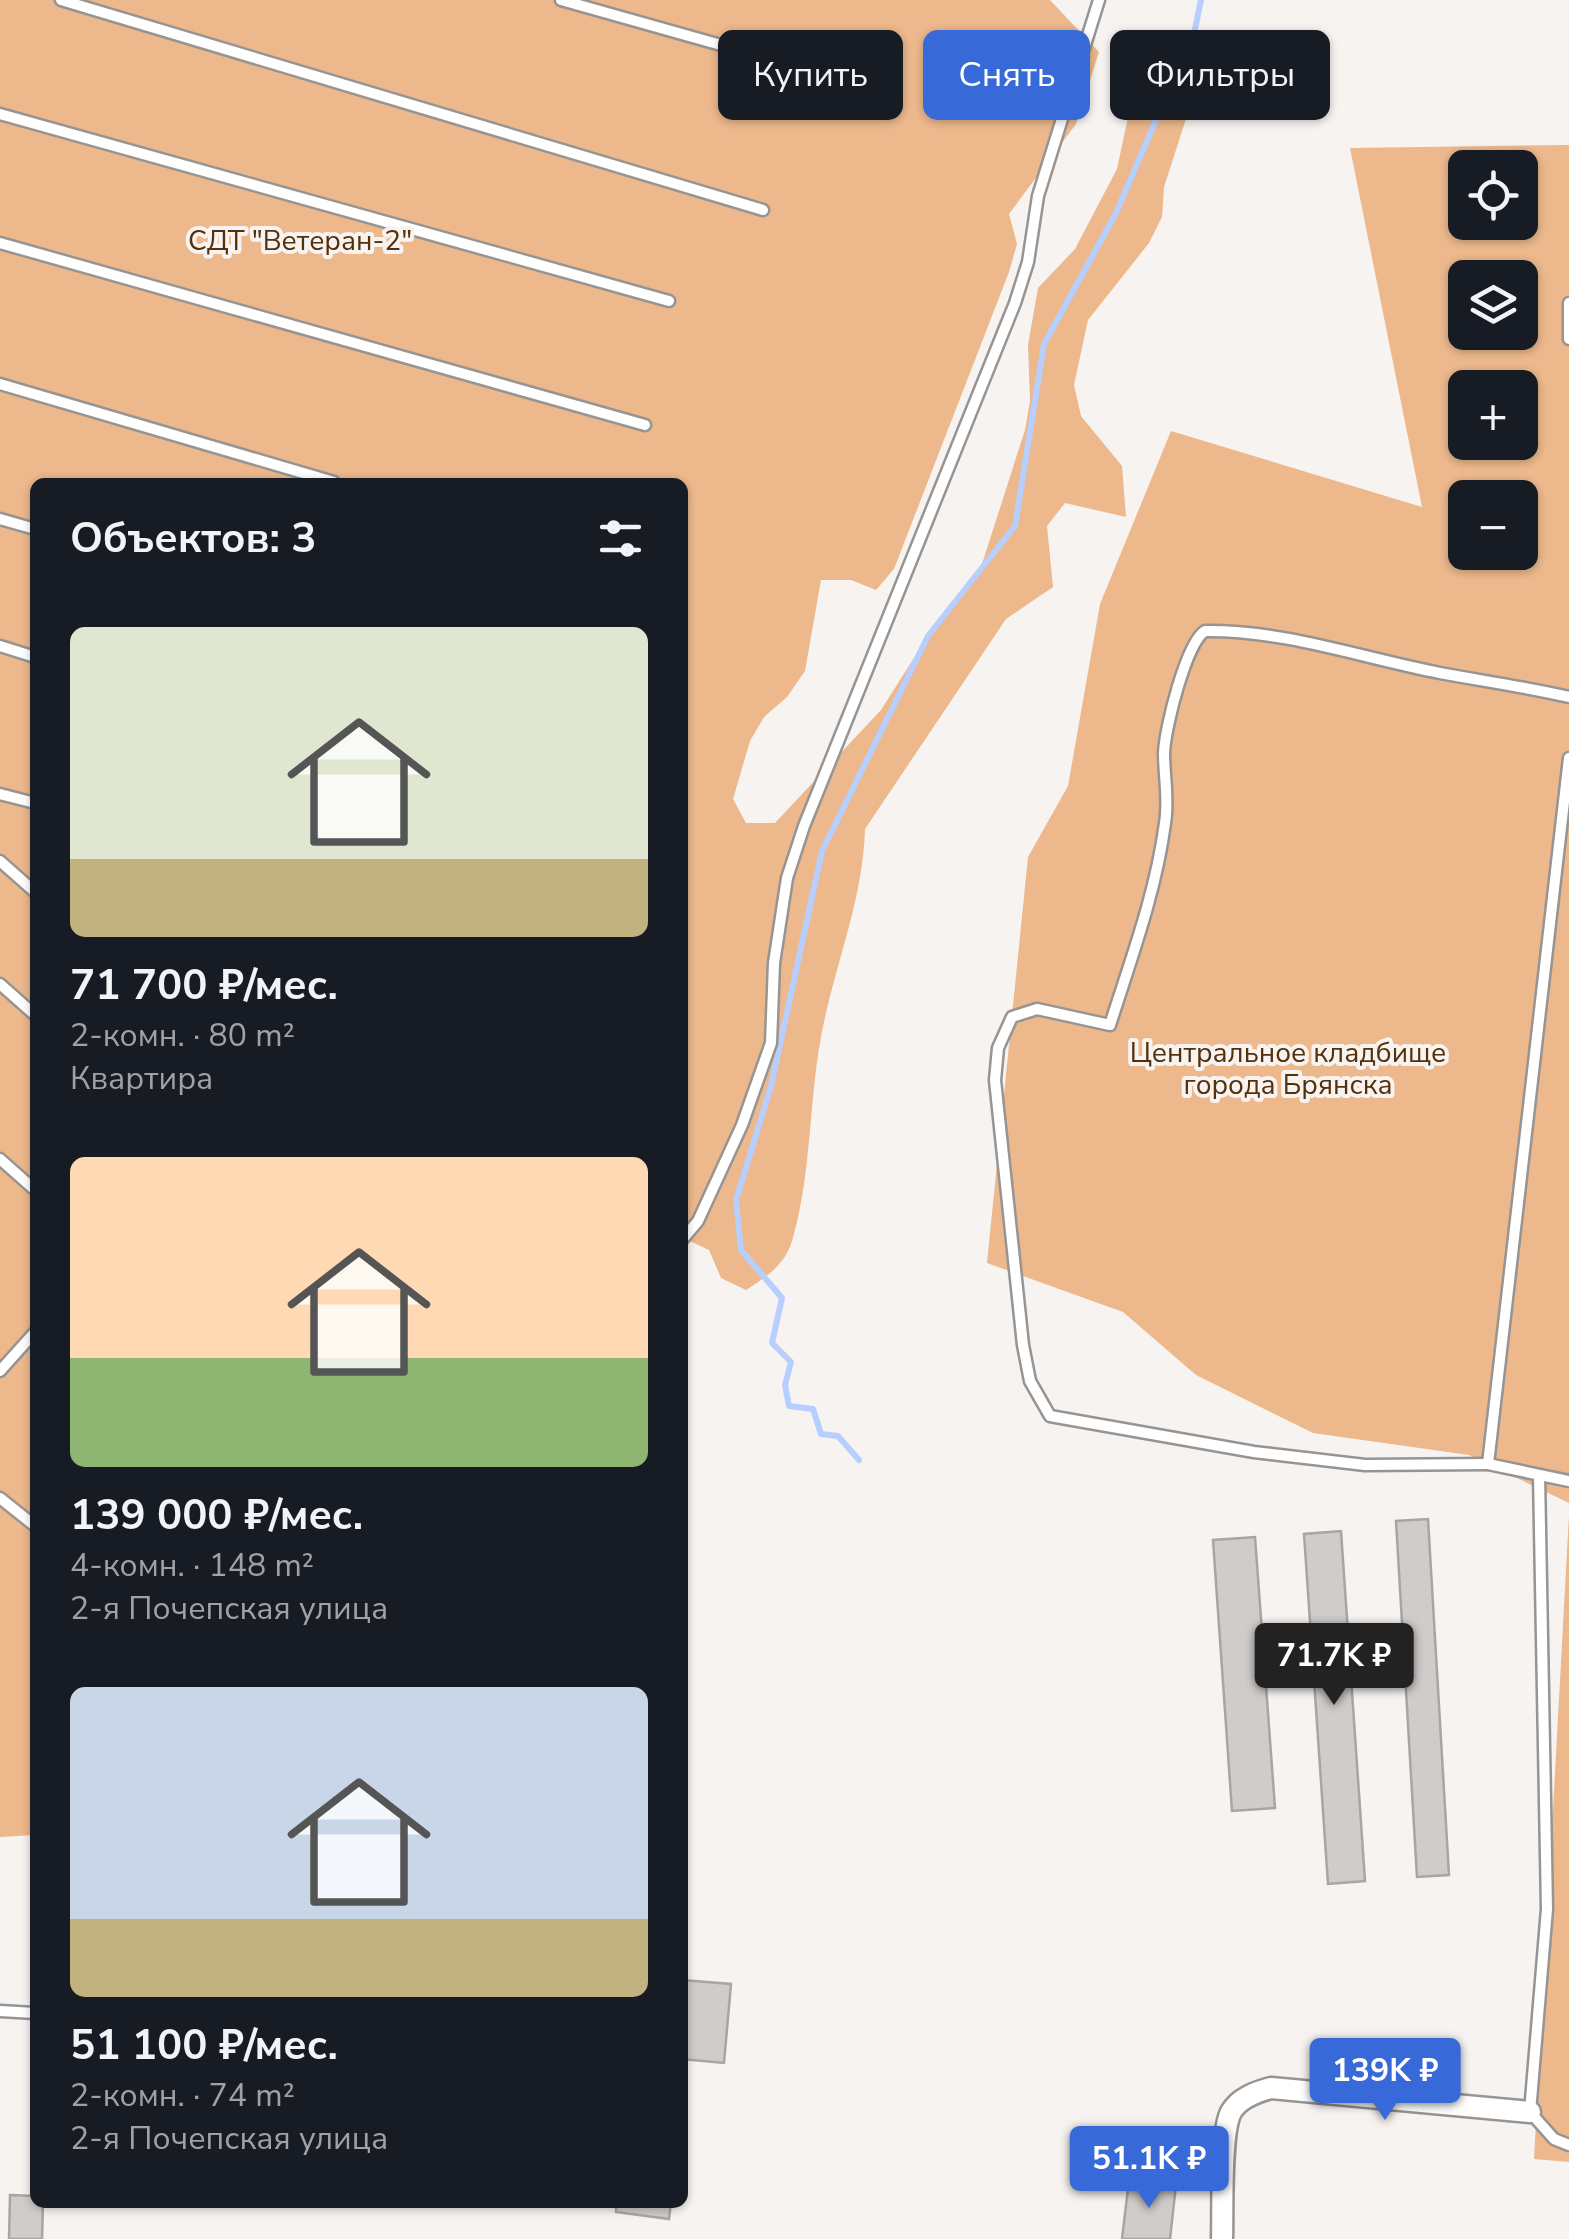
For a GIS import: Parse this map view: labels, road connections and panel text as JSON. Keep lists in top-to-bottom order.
{
  "parks": ["СДТ \"Ветеран-2\"", "Центральное кладбище города Брянска"],
  "page": {
    "chip": ["Купить", "Снять", "Фильтры"],
    "map_buttons": ["+", "−"],
    "heading": "Объектов: 3",
    "list": [
      {
        "name": "71 700 ₽/мес.",
        "note": "2-комн. · 80 m² · Квартира"
      },
      {
        "name": "139 000 ₽/мес.",
        "note": "4-комн. · 148 m² · 2-я Почепская улица"
      },
      {
        "name": "51 100 ₽/мес.",
        "note": "2-комн. · 74 m² · 2-я Почепская улица"
      }
    ],
    "price": ["71.7K ₽", "139K ₽", "51.1K ₽"]
  }
}
